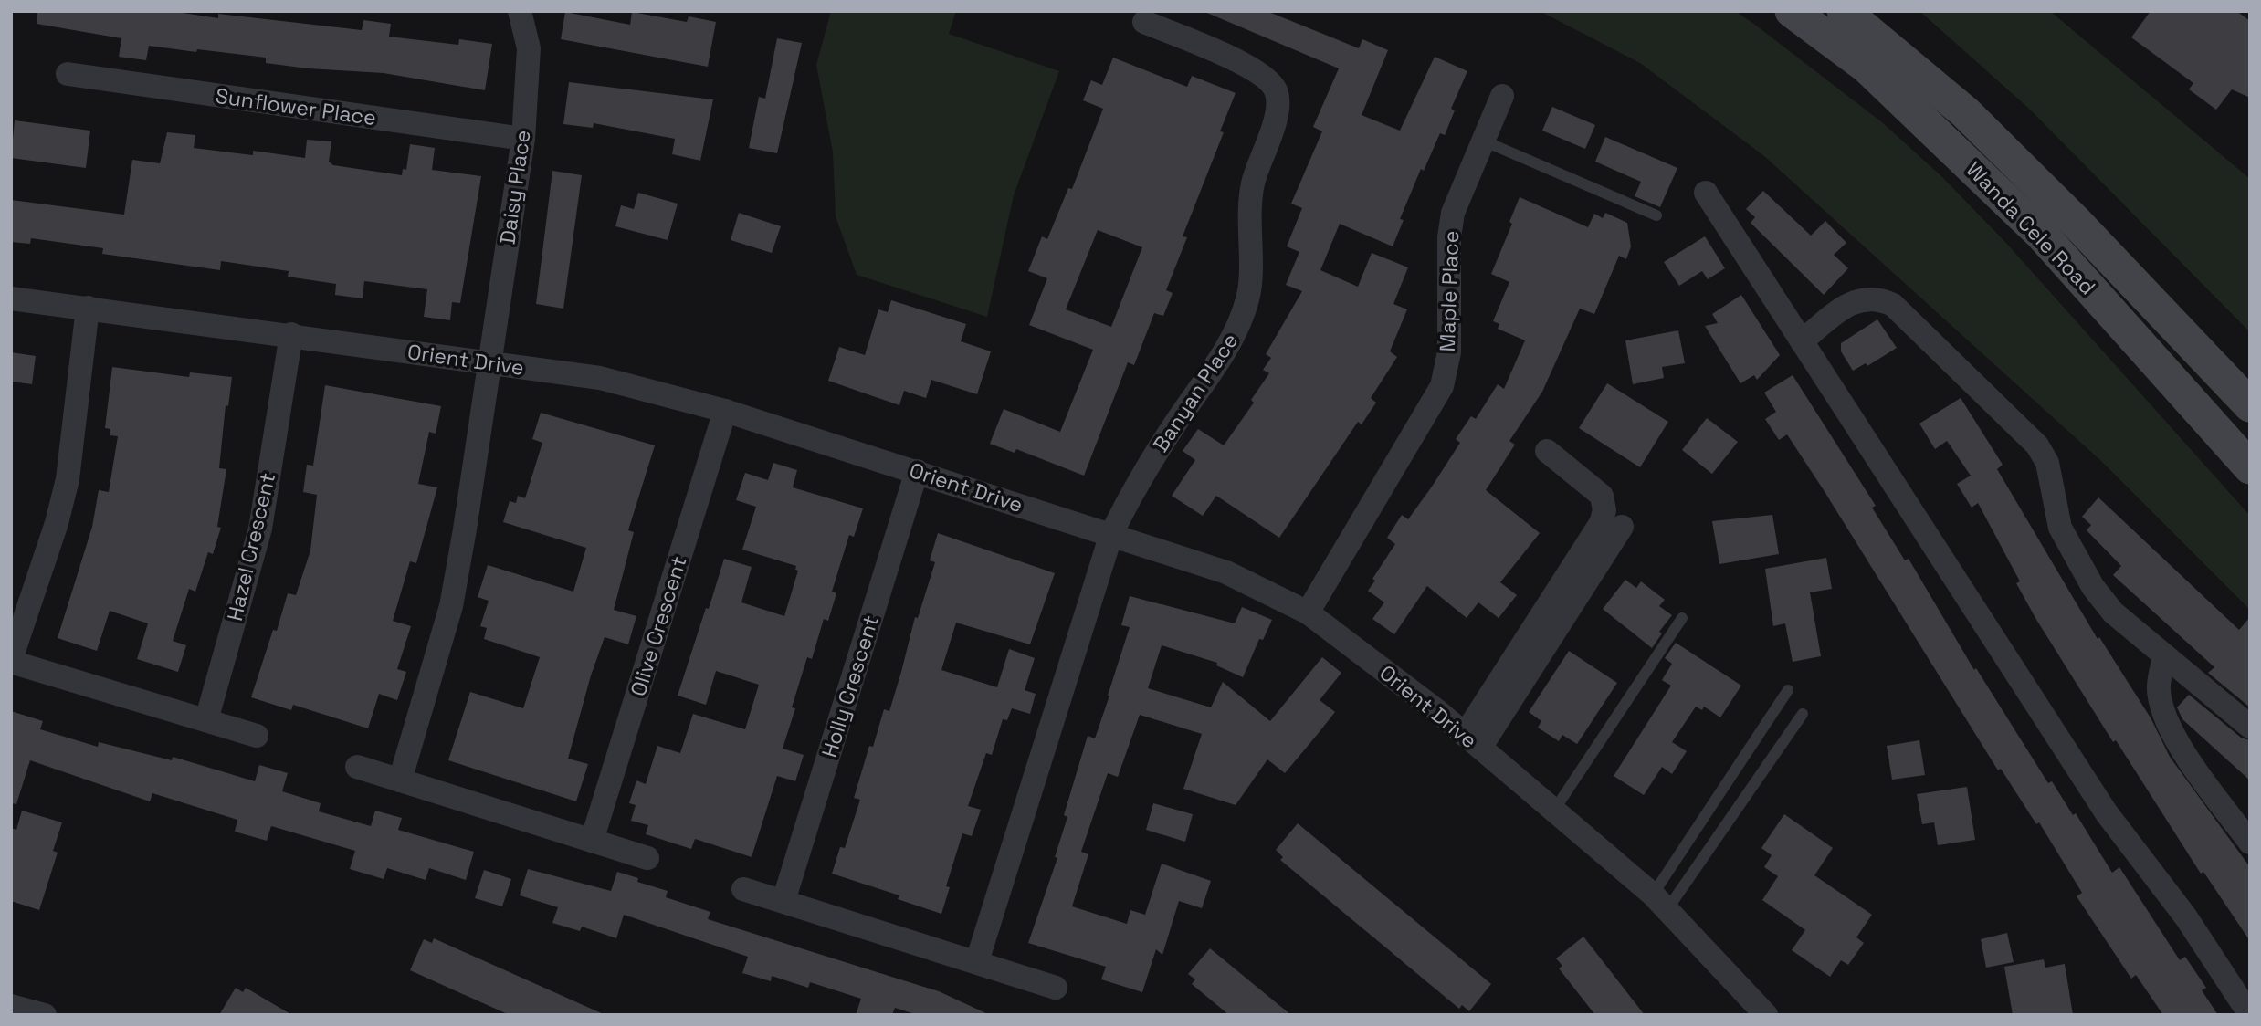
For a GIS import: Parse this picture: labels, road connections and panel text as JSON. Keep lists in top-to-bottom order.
{
  "streets": {
    "street": [
      "Sunflower Place",
      "Daisy Place",
      "Wanda Cele Road",
      "Maple Place",
      "Orient Drive",
      "Banyan Place",
      "Hazel Crescent",
      "Olive Crescent",
      "Holly Crescent"
    ]
  },
  "crossings": [
    ["Sunflower Place", "Daisy Place"],
    ["Daisy Place", "Orient Drive"],
    ["Maple Place", "Orient Drive"],
    ["Orient Drive", "Banyan Place"],
    ["Orient Drive", "Hazel Crescent"],
    ["Orient Drive", "Olive Crescent"],
    ["Orient Drive", "Holly Crescent"]
  ]
}
